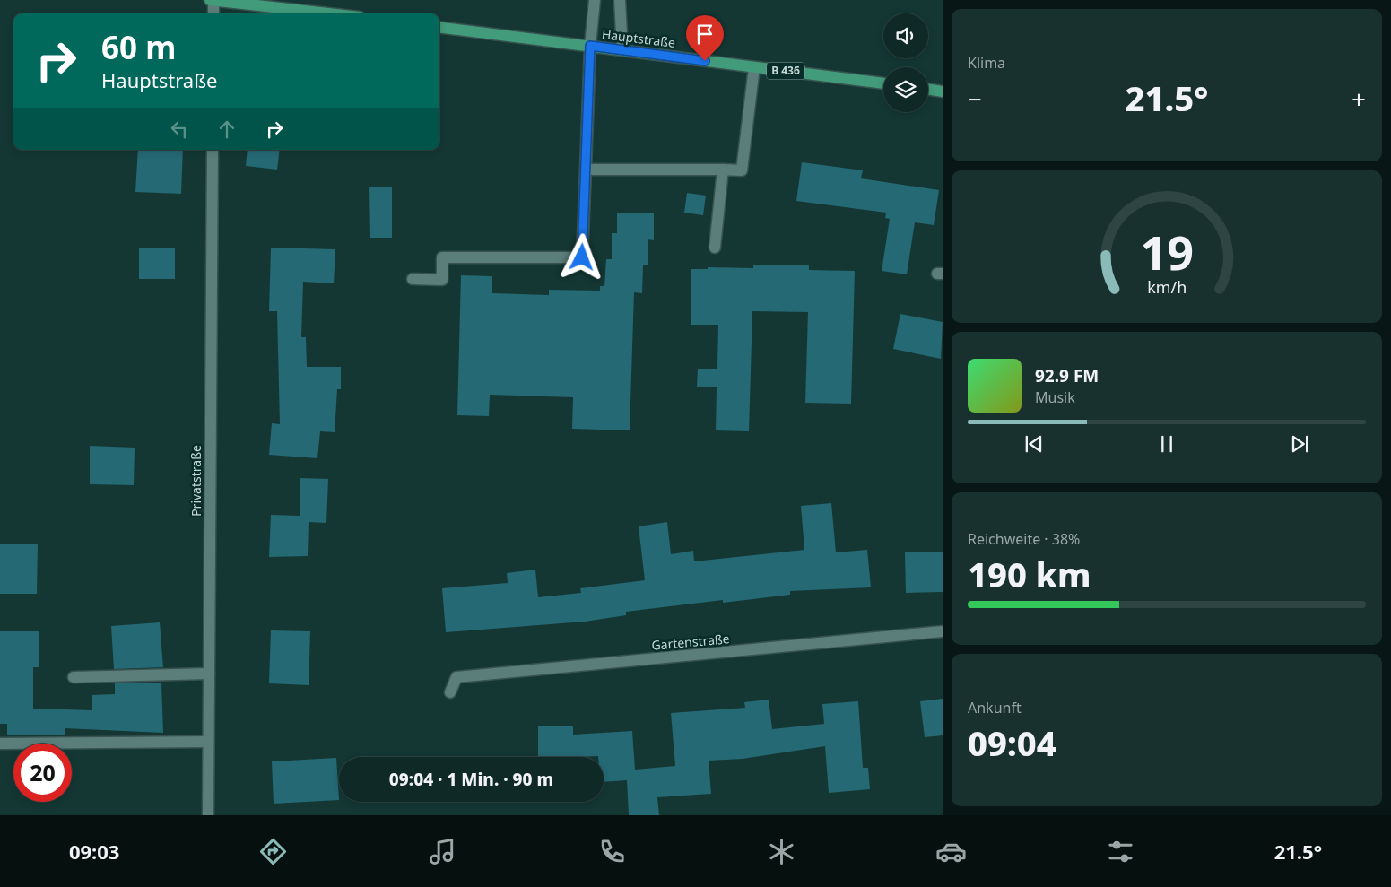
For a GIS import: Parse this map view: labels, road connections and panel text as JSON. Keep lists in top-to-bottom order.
{
  "streets": {
    "main road": ["Hauptstraße", "B 436"],
    "street": ["Privatstraße", "Gartenstraße"]
  },
  "page": {
    "tile": [
      "Klima",
      ["Reichweite · 38%", "190 km"],
      ["Ankunft", "09:04"]
    ],
    "turn": ["60 m", "Hauptstraße"],
    "heat": ["−", "21.5°", "+"],
    "song": ["92.9 FM", "Musik"],
    "limit": "20",
    "trip": "09:04 · 1 Min. · 90 m",
    "tabs": ["09:03", "21.5°"],
    "gauge": ["19", "km/h"]
  }
}
